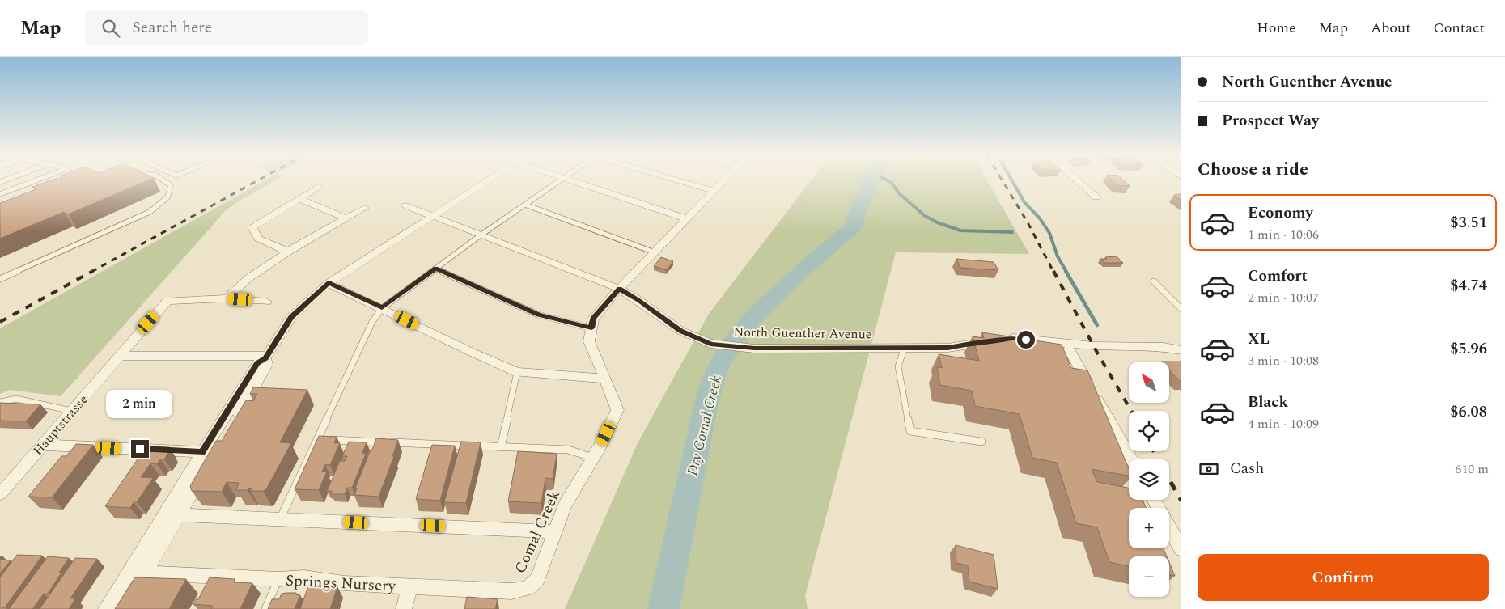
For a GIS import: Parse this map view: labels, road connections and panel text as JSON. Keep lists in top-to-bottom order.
{
  "streets": {
    "street": [
      "North Guenther Avenue",
      "Hauptstrasse",
      "Comal Creek",
      "Springs Nursery"
    ]
  },
  "crossings": [
    ["Comal Creek", "Springs Nursery"]
  ],
  "water": ["Dry Comal Creek"],
  "north": "top left",
  "page": {
    "header": "Map",
    "search": "Search here",
    "nav": [
      "Home",
      "Map",
      "About",
      "Contact"
    ],
    "banner": ["North Guenther Avenue", "Prospect Way"],
    "heading": "Choose a ride",
    "list": [
      {
        "name": "Economy",
        "note": "1 min · 10:06",
        "value": "$3.51"
      },
      {
        "name": "Comfort",
        "note": "2 min · 10:07",
        "value": "$4.74"
      },
      {
        "name": "XL",
        "note": "3 min · 10:08",
        "value": "$5.96"
      },
      {
        "name": "Black",
        "note": "4 min · 10:09",
        "value": "$6.08"
      }
    ],
    "map_buttons": ["+", "−"],
    "bubble": "2 min",
    "pay": ["Cash", "610 m"],
    "buttons": "Confirm"
  }
}
